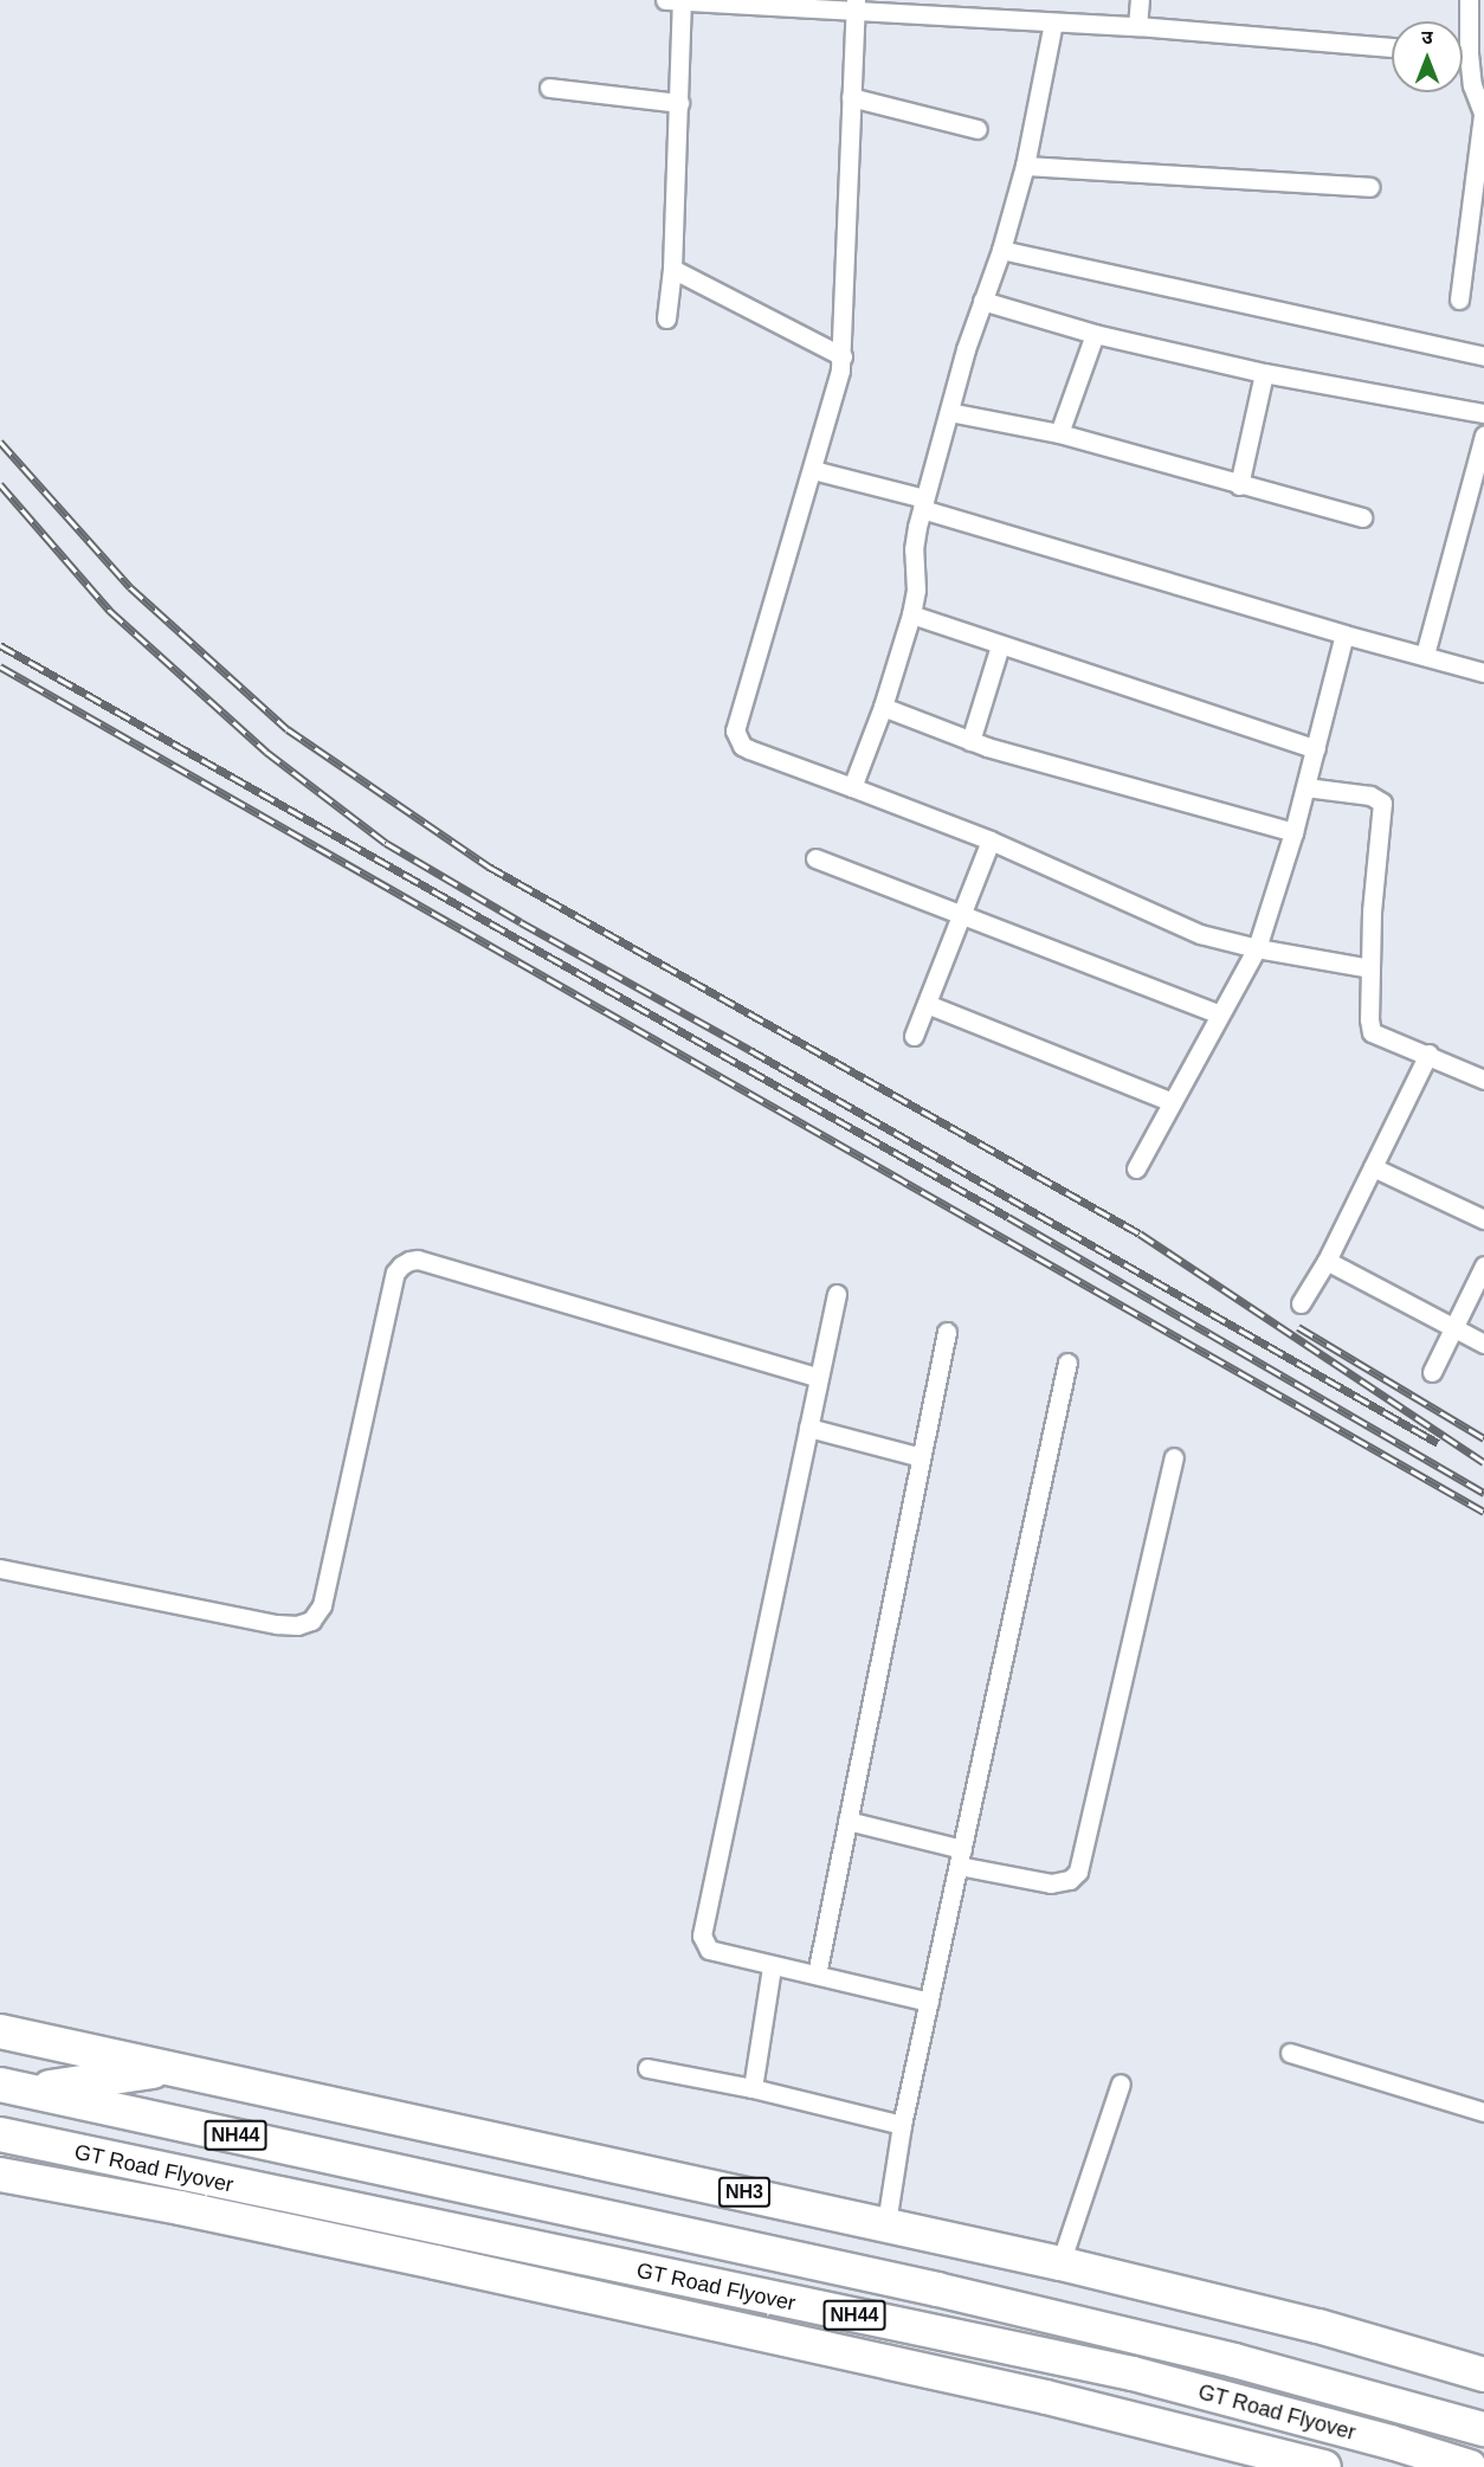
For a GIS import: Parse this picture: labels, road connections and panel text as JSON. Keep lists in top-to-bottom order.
{
  "streets": {
    "highway": ["NH44", "GT Road Flyover", "NH3"]
  },
  "north": "top"
}
